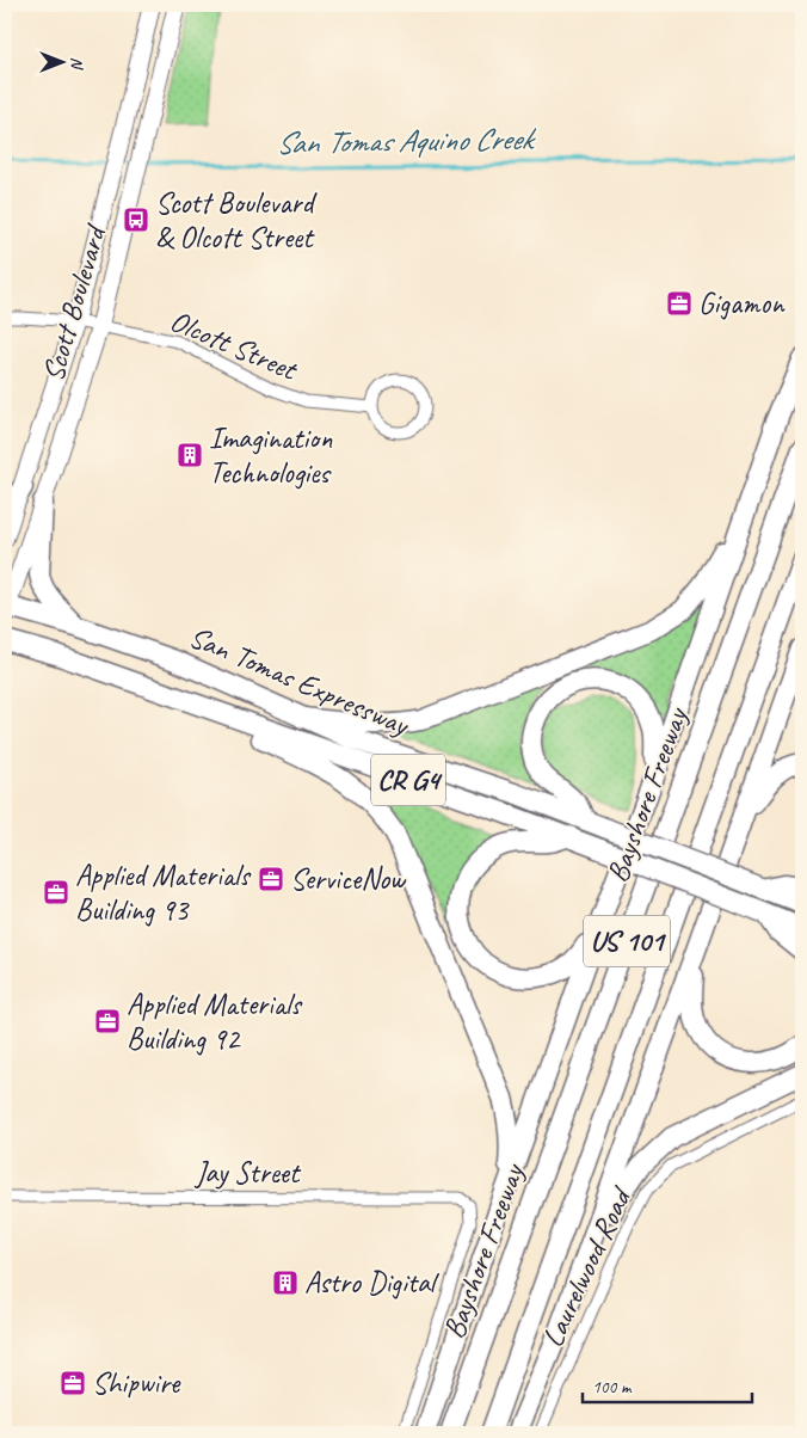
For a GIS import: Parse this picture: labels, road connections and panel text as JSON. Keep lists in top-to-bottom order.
{
  "streets": {
    "highway": [
      "San Tomas Expressway",
      "CR G4",
      "Bayshore Freeway",
      "US 101"
    ],
    "main road": ["Scott Boulevard"],
    "street": ["Olcott Street", "Jay Street", "Laurelwood Road"]
  },
  "crossings": [
    ["Scott Boulevard", "Olcott Street"],
    ["Scott Boulevard", "San Tomas Expressway"],
    ["San Tomas Expressway", "CR G4"]
  ],
  "water": ["San Tomas Aquino Creek"],
  "places": {
    "bus stop": ["Scott Boulevard & Olcott Street"],
    "office": [
      "Gigamon",
      "ServiceNow",
      "Applied Materials Building 93",
      "Applied Materials Building 92",
      "Shipwire"
    ],
    "building": ["Imagination Technologies", "Astro Digital"]
  },
  "scale_bar": "100 m",
  "north": "right"
}
